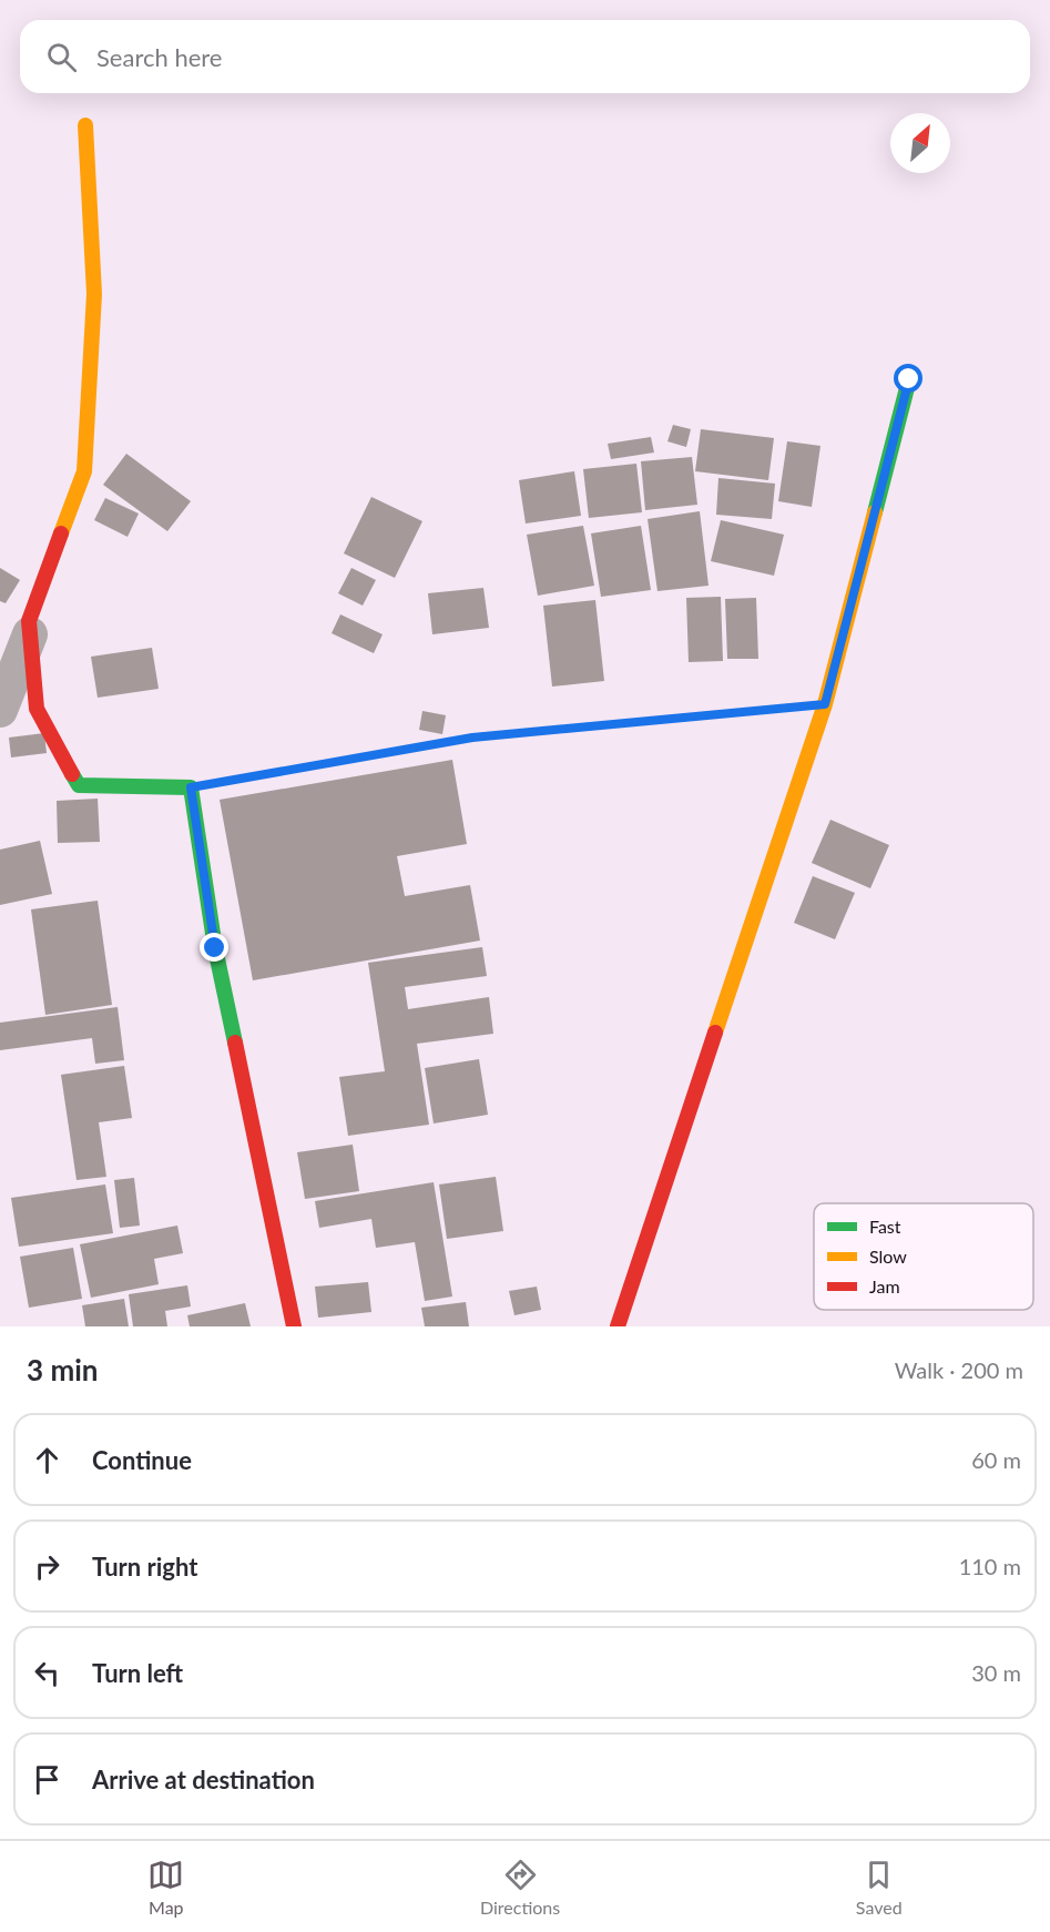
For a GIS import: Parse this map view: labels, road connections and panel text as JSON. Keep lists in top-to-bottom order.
{
  "legend": ["Fast", "Slow", "Jam"],
  "north": "top right",
  "page": {
    "search": "Search here",
    "heading": ["3 min", "Walk · 200 m"],
    "list": [
      ["Continue", "60 m"],
      ["Turn right", "110 m"],
      ["Turn left", "30 m"],
      "Arrive at destination"
    ],
    "nav": ["Map", "Directions", "Saved"]
  }
}
